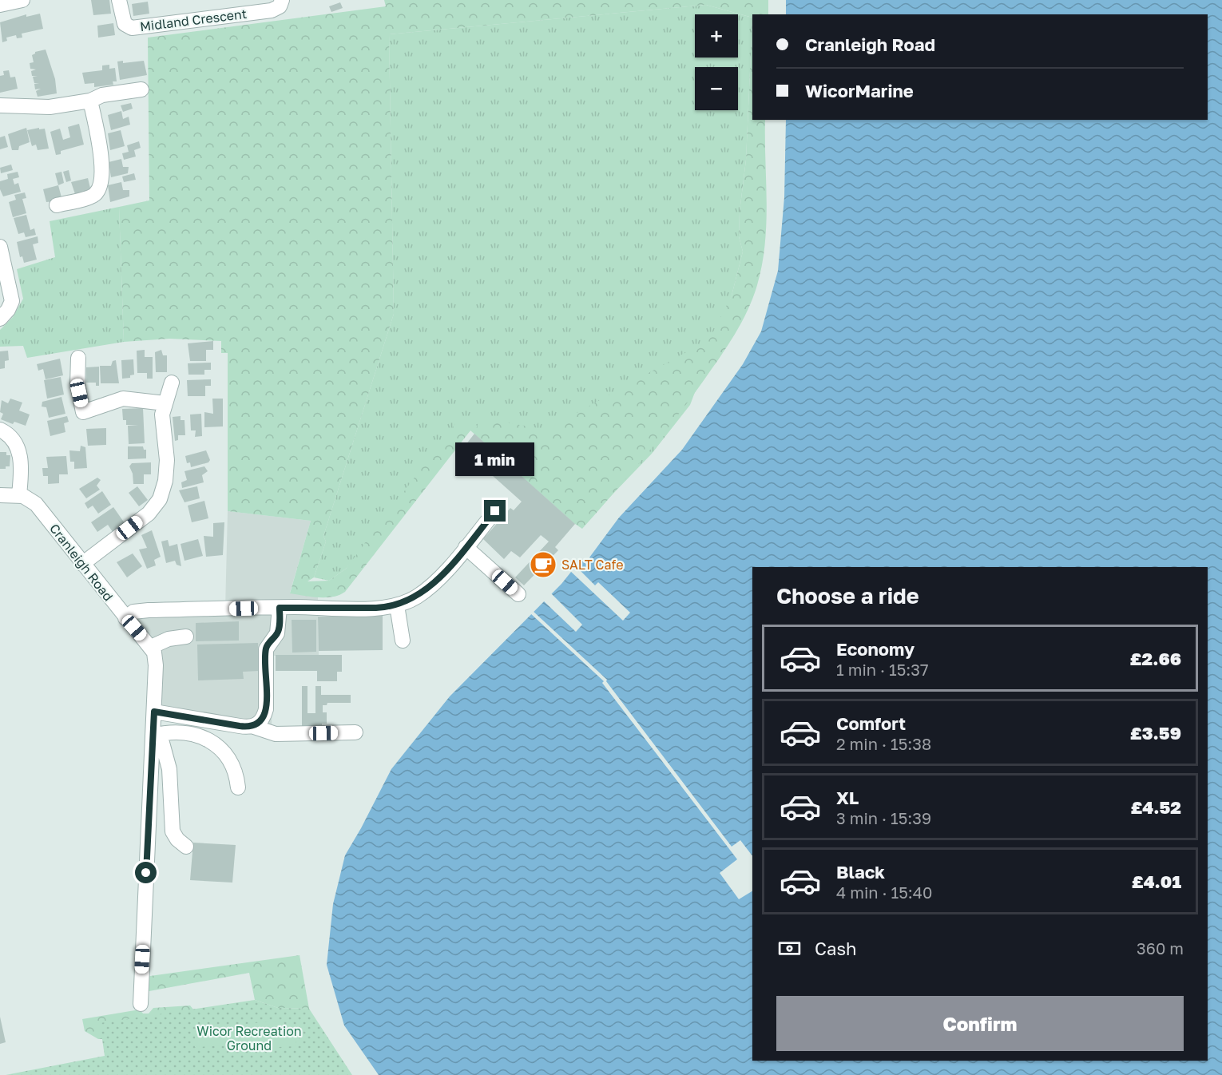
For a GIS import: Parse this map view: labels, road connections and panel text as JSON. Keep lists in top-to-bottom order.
{
  "streets": {
    "street": ["Midland Crescent", "Cranleigh Road"]
  },
  "parks": ["Wicor Recreation Ground"],
  "places": {
    "cafe": ["SALT Cafe"]
  },
  "page": {
    "map_buttons": ["+", "−"],
    "banner": ["Cranleigh Road", "WicorMarine"],
    "bubble": "1 min",
    "heading": "Choose a ride",
    "list": [
      {
        "name": "Economy",
        "note": "1 min · 15:37",
        "value": "£2.66"
      },
      {
        "name": "Comfort",
        "note": "2 min · 15:38",
        "value": "£3.59"
      },
      {
        "name": "XL",
        "note": "3 min · 15:39",
        "value": "£4.52"
      },
      {
        "name": "Black",
        "note": "4 min · 15:40",
        "value": "£4.01"
      }
    ],
    "pay": ["Cash", "360 m"],
    "buttons": "Confirm"
  }
}
